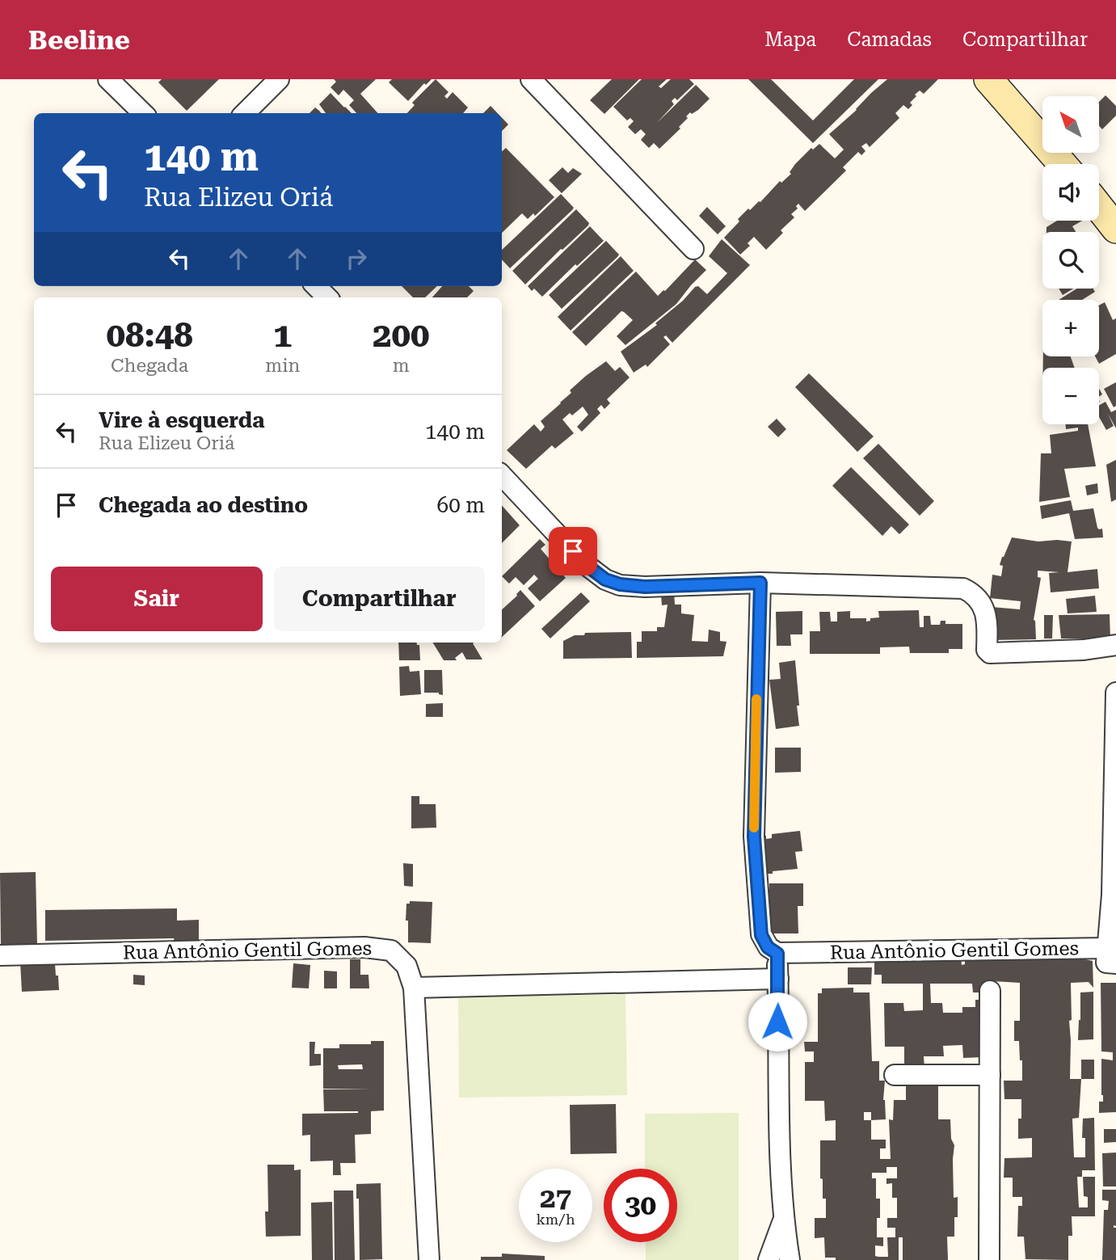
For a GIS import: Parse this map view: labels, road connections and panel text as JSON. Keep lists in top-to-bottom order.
{
  "streets": {
    "street": ["Rua Antônio Gentil Gomes"]
  },
  "north": "top left",
  "page": {
    "header": "Beeline",
    "nav": ["Mapa", "Camadas", "Compartilhar"],
    "map_buttons": ["+", "−"],
    "turn": ["140 m", "Rua Elizeu Oriá"],
    "eta": [
      "08:48",
      "Chegada",
      "1",
      "min",
      "200",
      "m"
    ],
    "list": [
      {
        "name": "Vire à esquerda",
        "note": "Rua Elizeu Oriá",
        "value": "140 m"
      },
      {
        "name": "Chegada ao destino",
        "value": "60 m"
      }
    ],
    "buttons": ["Sair", "Compartilhar"],
    "speed": "27 km/h",
    "limit": "30"
  }
}
